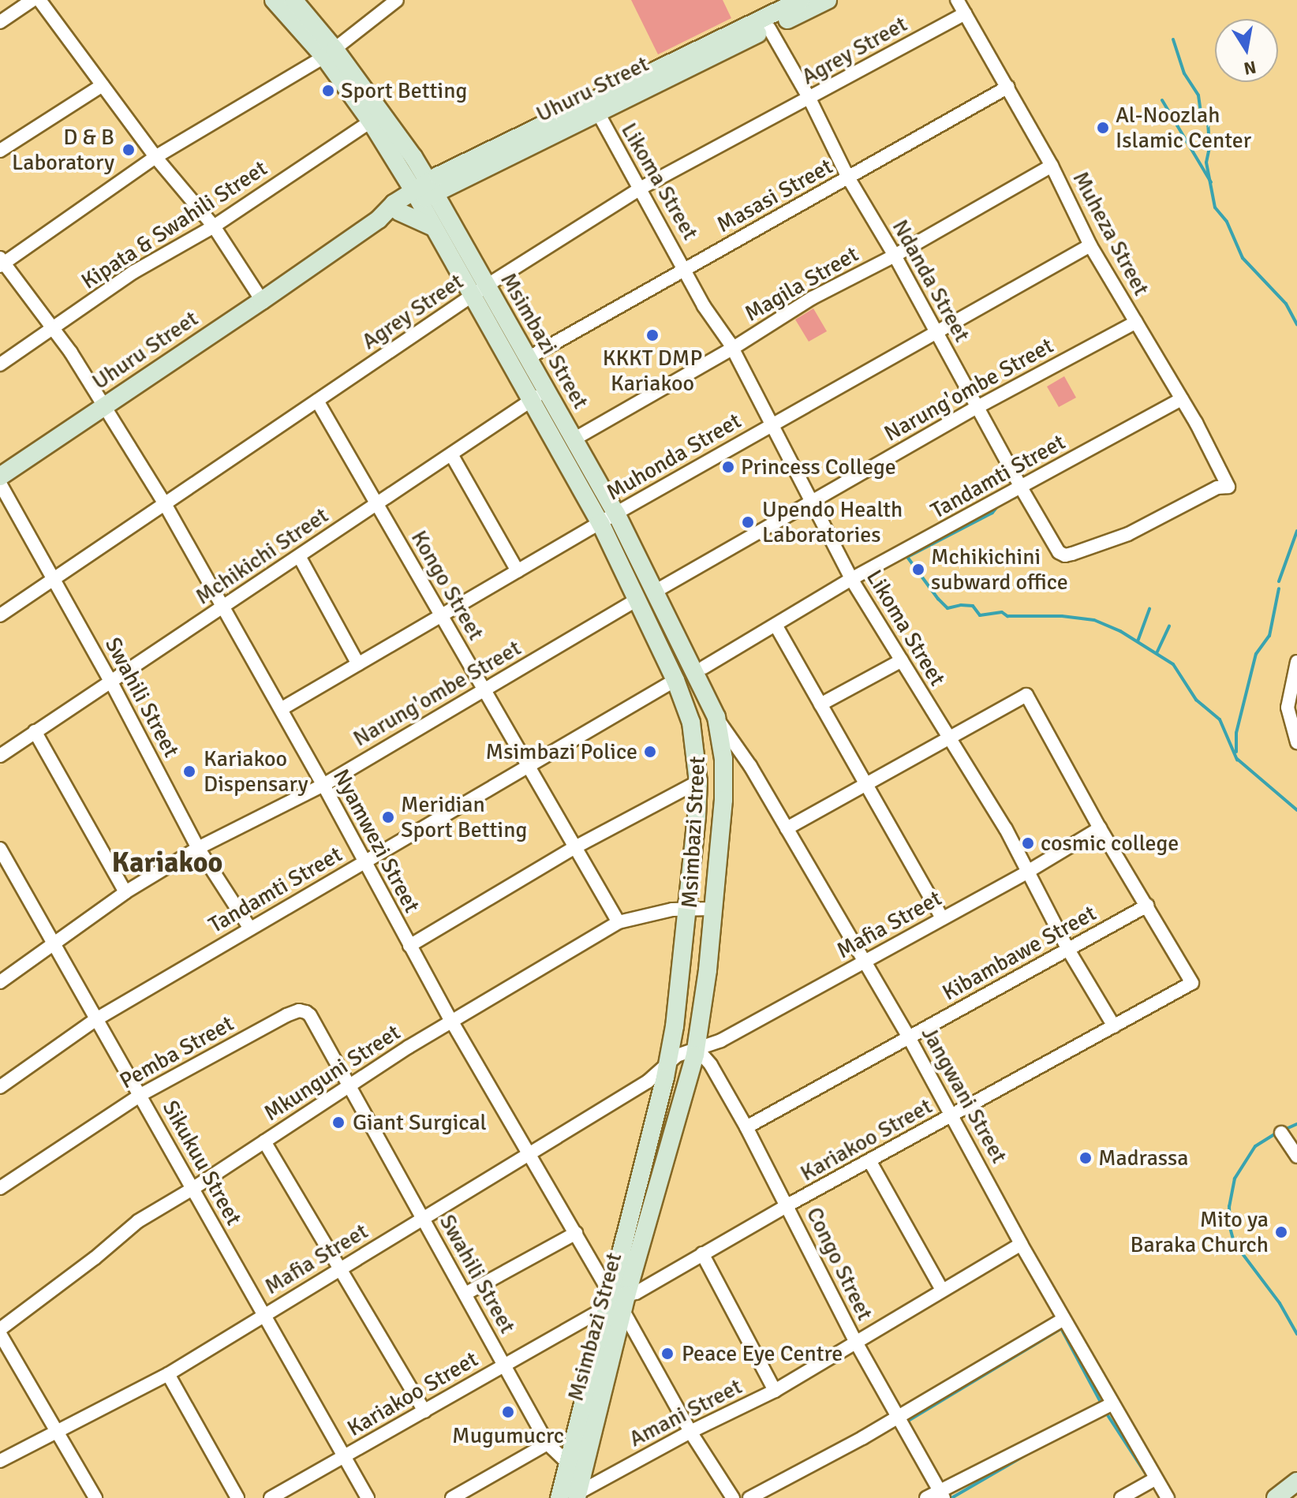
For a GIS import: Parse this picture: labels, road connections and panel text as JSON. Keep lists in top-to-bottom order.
{
  "streets": {
    "street": [
      "Agrey Street",
      "Uhuru Street",
      "Likoma Street",
      "Masasi Street",
      "Kipata & Swahili Street",
      "Muheza Street",
      "Ndanda Street",
      "Magila Street",
      "Msimbazi Street",
      "Narung'ombe Street",
      "Muhonda Street",
      "Tandamti Street",
      "Mchikichi Street",
      "Kongo Street",
      "Swahili Street",
      "Nyamwezi Street",
      "Mafia Street",
      "Kibambawe Street",
      "Pemba Street",
      "Mkunguni Street",
      "Jangwani Street",
      "Kariakoo Street",
      "Sikukuu Street",
      "Congo Street",
      "Amani Street"
    ]
  },
  "crossings": [
    ["Agrey Street", "Likoma Street"],
    ["Agrey Street", "Muheza Street"],
    ["Agrey Street", "Ndanda Street"],
    ["Agrey Street", "Msimbazi Street"],
    ["Agrey Street", "Kongo Street"],
    ["Agrey Street", "Swahili Street"],
    ["Agrey Street", "Nyamwezi Street"],
    ["Uhuru Street", "Likoma Street"],
    ["Uhuru Street", "Ndanda Street"],
    ["Uhuru Street", "Msimbazi Street"],
    ["Uhuru Street", "Nyamwezi Street"],
    ["Likoma Street", "Masasi Street"],
    ["Likoma Street", "Magila Street"],
    ["Likoma Street", "Narung'ombe Street"],
    ["Likoma Street", "Muhonda Street"],
    ["Likoma Street", "Tandamti Street"],
    ["Likoma Street", "Mafia Street"],
    ["Likoma Street", "Kibambawe Street"],
    ["Likoma Street", "Kariakoo Street"],
    ["Masasi Street", "Muheza Street"],
    ["Masasi Street", "Ndanda Street"],
    ["Masasi Street", "Msimbazi Street"],
    ["Kipata & Swahili Street", "Nyamwezi Street"],
    ["Muheza Street", "Ndanda Street"],
    ["Muheza Street", "Magila Street"],
    ["Muheza Street", "Narung'ombe Street"],
    ["Muheza Street", "Muhonda Street"],
    ["Muheza Street", "Tandamti Street"],
    ["Ndanda Street", "Magila Street"],
    ["Ndanda Street", "Narung'ombe Street"],
    ["Ndanda Street", "Muhonda Street"],
    ["Ndanda Street", "Tandamti Street"],
    ["Magila Street", "Msimbazi Street"],
    ["Msimbazi Street", "Narung'ombe Street"],
    ["Msimbazi Street", "Muhonda Street"],
    ["Msimbazi Street", "Tandamti Street"],
    ["Msimbazi Street", "Mchikichi Street"],
    ["Msimbazi Street", "Swahili Street"],
    ["Msimbazi Street", "Nyamwezi Street"],
    ["Msimbazi Street", "Mafia Street"],
    ["Msimbazi Street", "Mkunguni Street"],
    ["Msimbazi Street", "Jangwani Street"],
    ["Msimbazi Street", "Kariakoo Street"],
    ["Msimbazi Street", "Congo Street"],
    ["Msimbazi Street", "Amani Street"],
    ["Narung'ombe Street", "Kongo Street"],
    ["Narung'ombe Street", "Swahili Street"],
    ["Narung'ombe Street", "Nyamwezi Street"],
    ["Narung'ombe Street", "Sikukuu Street"],
    ["Muhonda Street", "Kongo Street"],
    ["Muhonda Street", "Nyamwezi Street"],
    ["Tandamti Street", "Kongo Street"],
    ["Tandamti Street", "Swahili Street"],
    ["Tandamti Street", "Nyamwezi Street"],
    ["Tandamti Street", "Sikukuu Street"],
    ["Mchikichi Street", "Kongo Street"],
    ["Mchikichi Street", "Swahili Street"],
    ["Mchikichi Street", "Nyamwezi Street"],
    ["Kongo Street", "Mkunguni Street"],
    ["Swahili Street", "Mafia Street"],
    ["Swahili Street", "Pemba Street"],
    ["Swahili Street", "Mkunguni Street"],
    ["Swahili Street", "Kariakoo Street"],
    ["Nyamwezi Street", "Mafia Street"],
    ["Nyamwezi Street", "Mkunguni Street"],
    ["Nyamwezi Street", "Kariakoo Street"],
    ["Nyamwezi Street", "Amani Street"],
    ["Mafia Street", "Jangwani Street"],
    ["Mafia Street", "Sikukuu Street"],
    ["Mafia Street", "Congo Street"],
    ["Kibambawe Street", "Jangwani Street"],
    ["Kibambawe Street", "Kariakoo Street"],
    ["Kibambawe Street", "Congo Street"],
    ["Pemba Street", "Mkunguni Street"],
    ["Pemba Street", "Sikukuu Street"],
    ["Mkunguni Street", "Sikukuu Street"],
    ["Jangwani Street", "Kariakoo Street"],
    ["Jangwani Street", "Amani Street"],
    ["Kariakoo Street", "Sikukuu Street"],
    ["Kariakoo Street", "Congo Street"],
    ["Congo Street", "Amani Street"]
  ],
  "districts": ["Kariakoo"],
  "places": [
    "Sport Betting",
    "Al-Noozlah Islamic Center",
    "D & B Laboratory",
    "KKKT DMP Kariakoo",
    "Princess College",
    "Upendo Health Laboratories",
    "Mchikichini subward office",
    "Msimbazi Police",
    "Kariakoo Dispensary",
    "Meridian Sport Betting",
    "cosmic college",
    "Giant Surgical",
    "Madrassa",
    "Mito ya Baraka Church",
    "Peace Eye Centre",
    "Mugumucrc"
  ],
  "north": "bottom"
}
